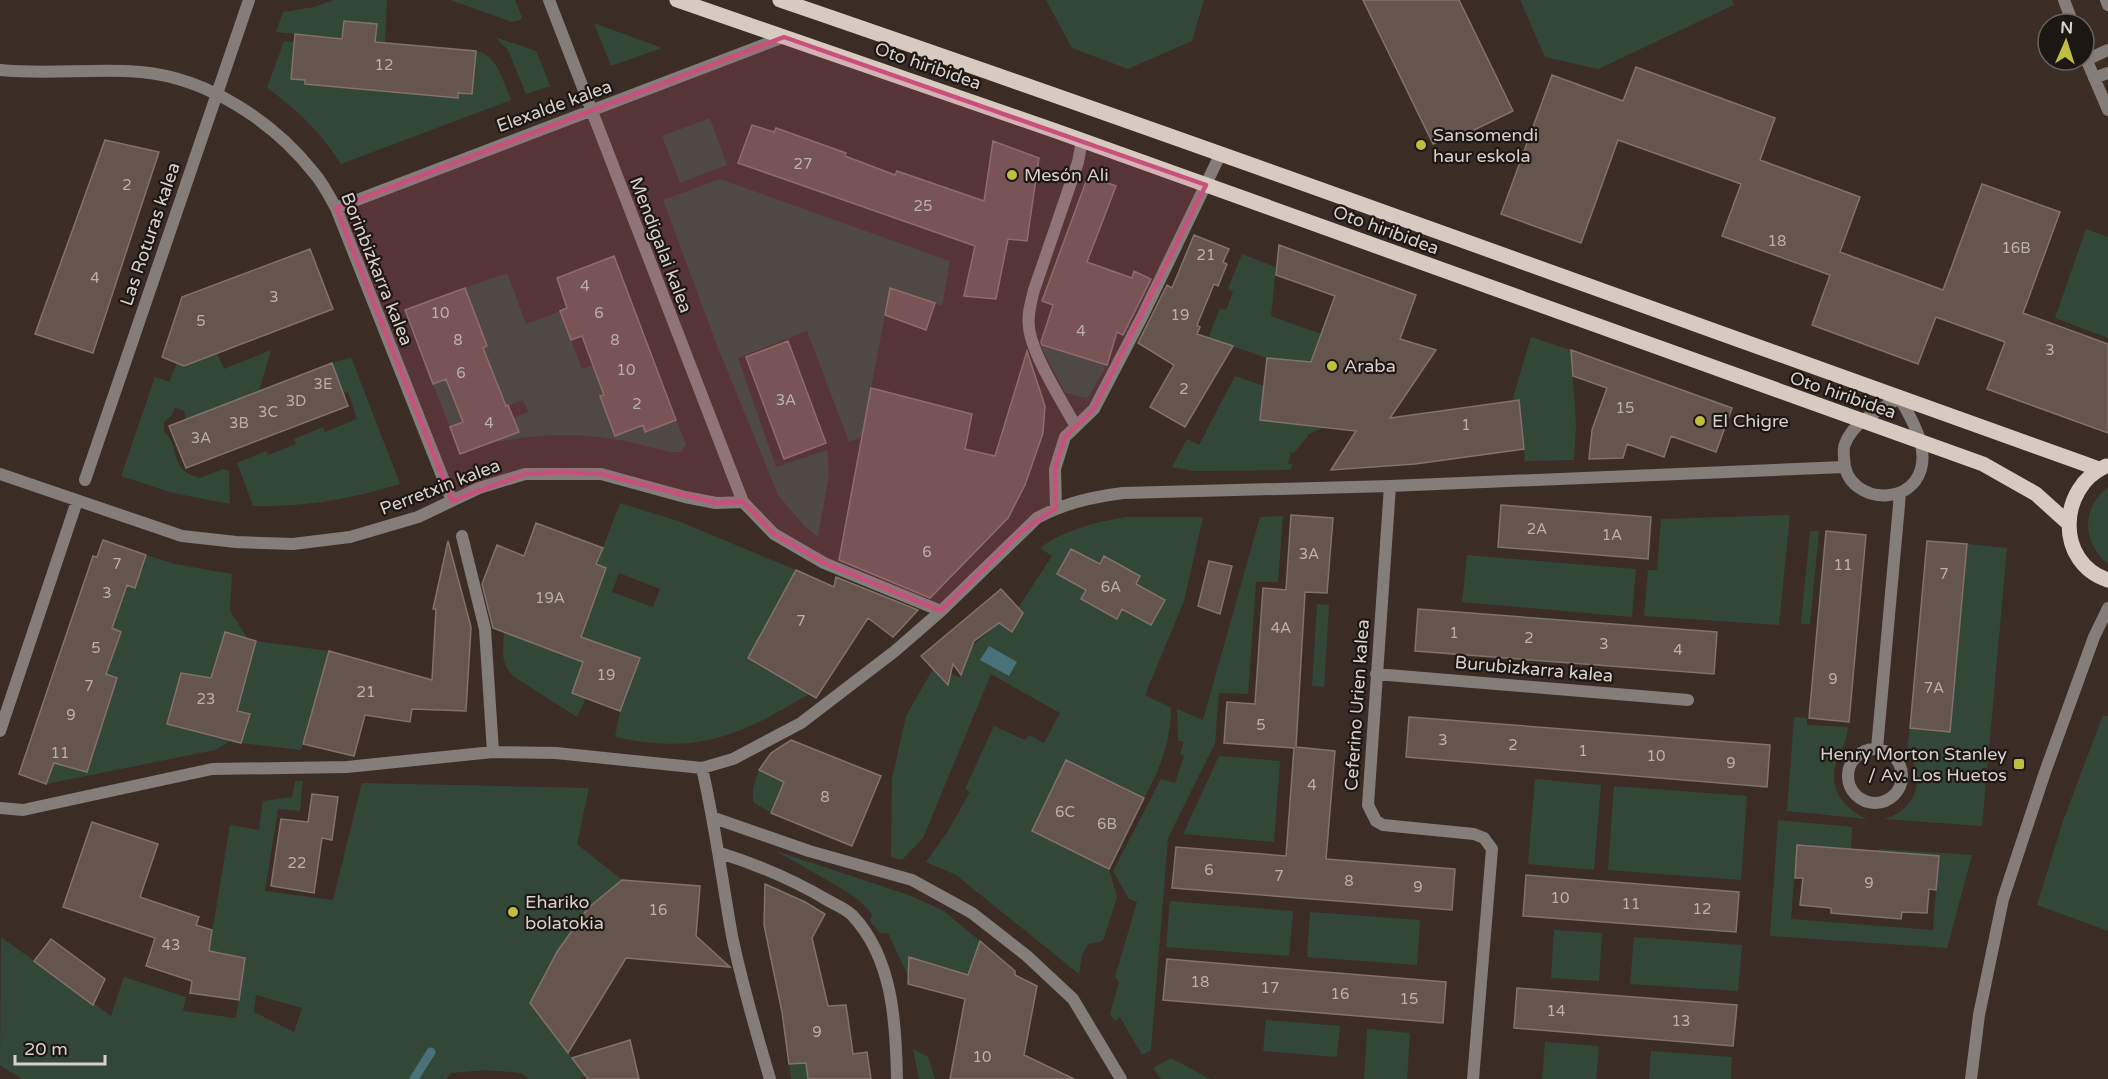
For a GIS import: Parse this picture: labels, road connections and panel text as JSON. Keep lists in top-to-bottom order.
{
  "streets": {
    "main road": ["Oto hiribidea"],
    "street": [
      "Elexalde kalea",
      "Las Roturas kalea",
      "Mendigalai kalea",
      "Borinbizkarra kalea",
      "Perretxin kalea",
      "Burubizkarra kalea",
      "Ceferino Urien kalea"
    ]
  },
  "crossings": [
    ["Oto hiribidea", "Elexalde kalea"],
    ["Elexalde kalea", "Mendigalai kalea"],
    ["Elexalde kalea", "Borinbizkarra kalea"],
    ["Las Roturas kalea", "Borinbizkarra kalea"],
    ["Mendigalai kalea", "Perretxin kalea"],
    ["Borinbizkarra kalea", "Perretxin kalea"],
    ["Burubizkarra kalea", "Ceferino Urien kalea"]
  ],
  "places": {
    "other": [
      "Sansomendi haur eskola",
      "Mesón Ali",
      "Araba",
      "El Chigre",
      "Ehariko bolatokia"
    ],
    "transit": ["Henry Morton Stanley / Av. Los Huetos"]
  },
  "house_numbers": [
    "12",
    "27",
    "2",
    "25",
    "18",
    "16B",
    "21",
    "4",
    "4",
    "3",
    "10",
    "6",
    "19",
    "5",
    "4",
    "8",
    "8",
    "3",
    "10",
    "6",
    "3E",
    "2",
    "3A",
    "3D",
    "2",
    "15",
    "3C",
    "3B",
    "4",
    "1",
    "3A",
    "2A",
    "1A",
    "6",
    "3A",
    "7",
    "11",
    "7",
    "6A",
    "3",
    "19A",
    "7",
    "4A",
    "1",
    "2",
    "3",
    "5",
    "4",
    "19",
    "9",
    "7",
    "7A",
    "21",
    "23",
    "9",
    "5",
    "3",
    "2",
    "1",
    "11",
    "10",
    "9",
    "4",
    "8",
    "6C",
    "6B",
    "22",
    "6",
    "7",
    "8",
    "9",
    "9",
    "10",
    "11",
    "12",
    "16",
    "43",
    "18",
    "17",
    "16",
    "15",
    "14",
    "13",
    "9",
    "10"
  ],
  "scale_bar": "20 m",
  "north": "top"
}
